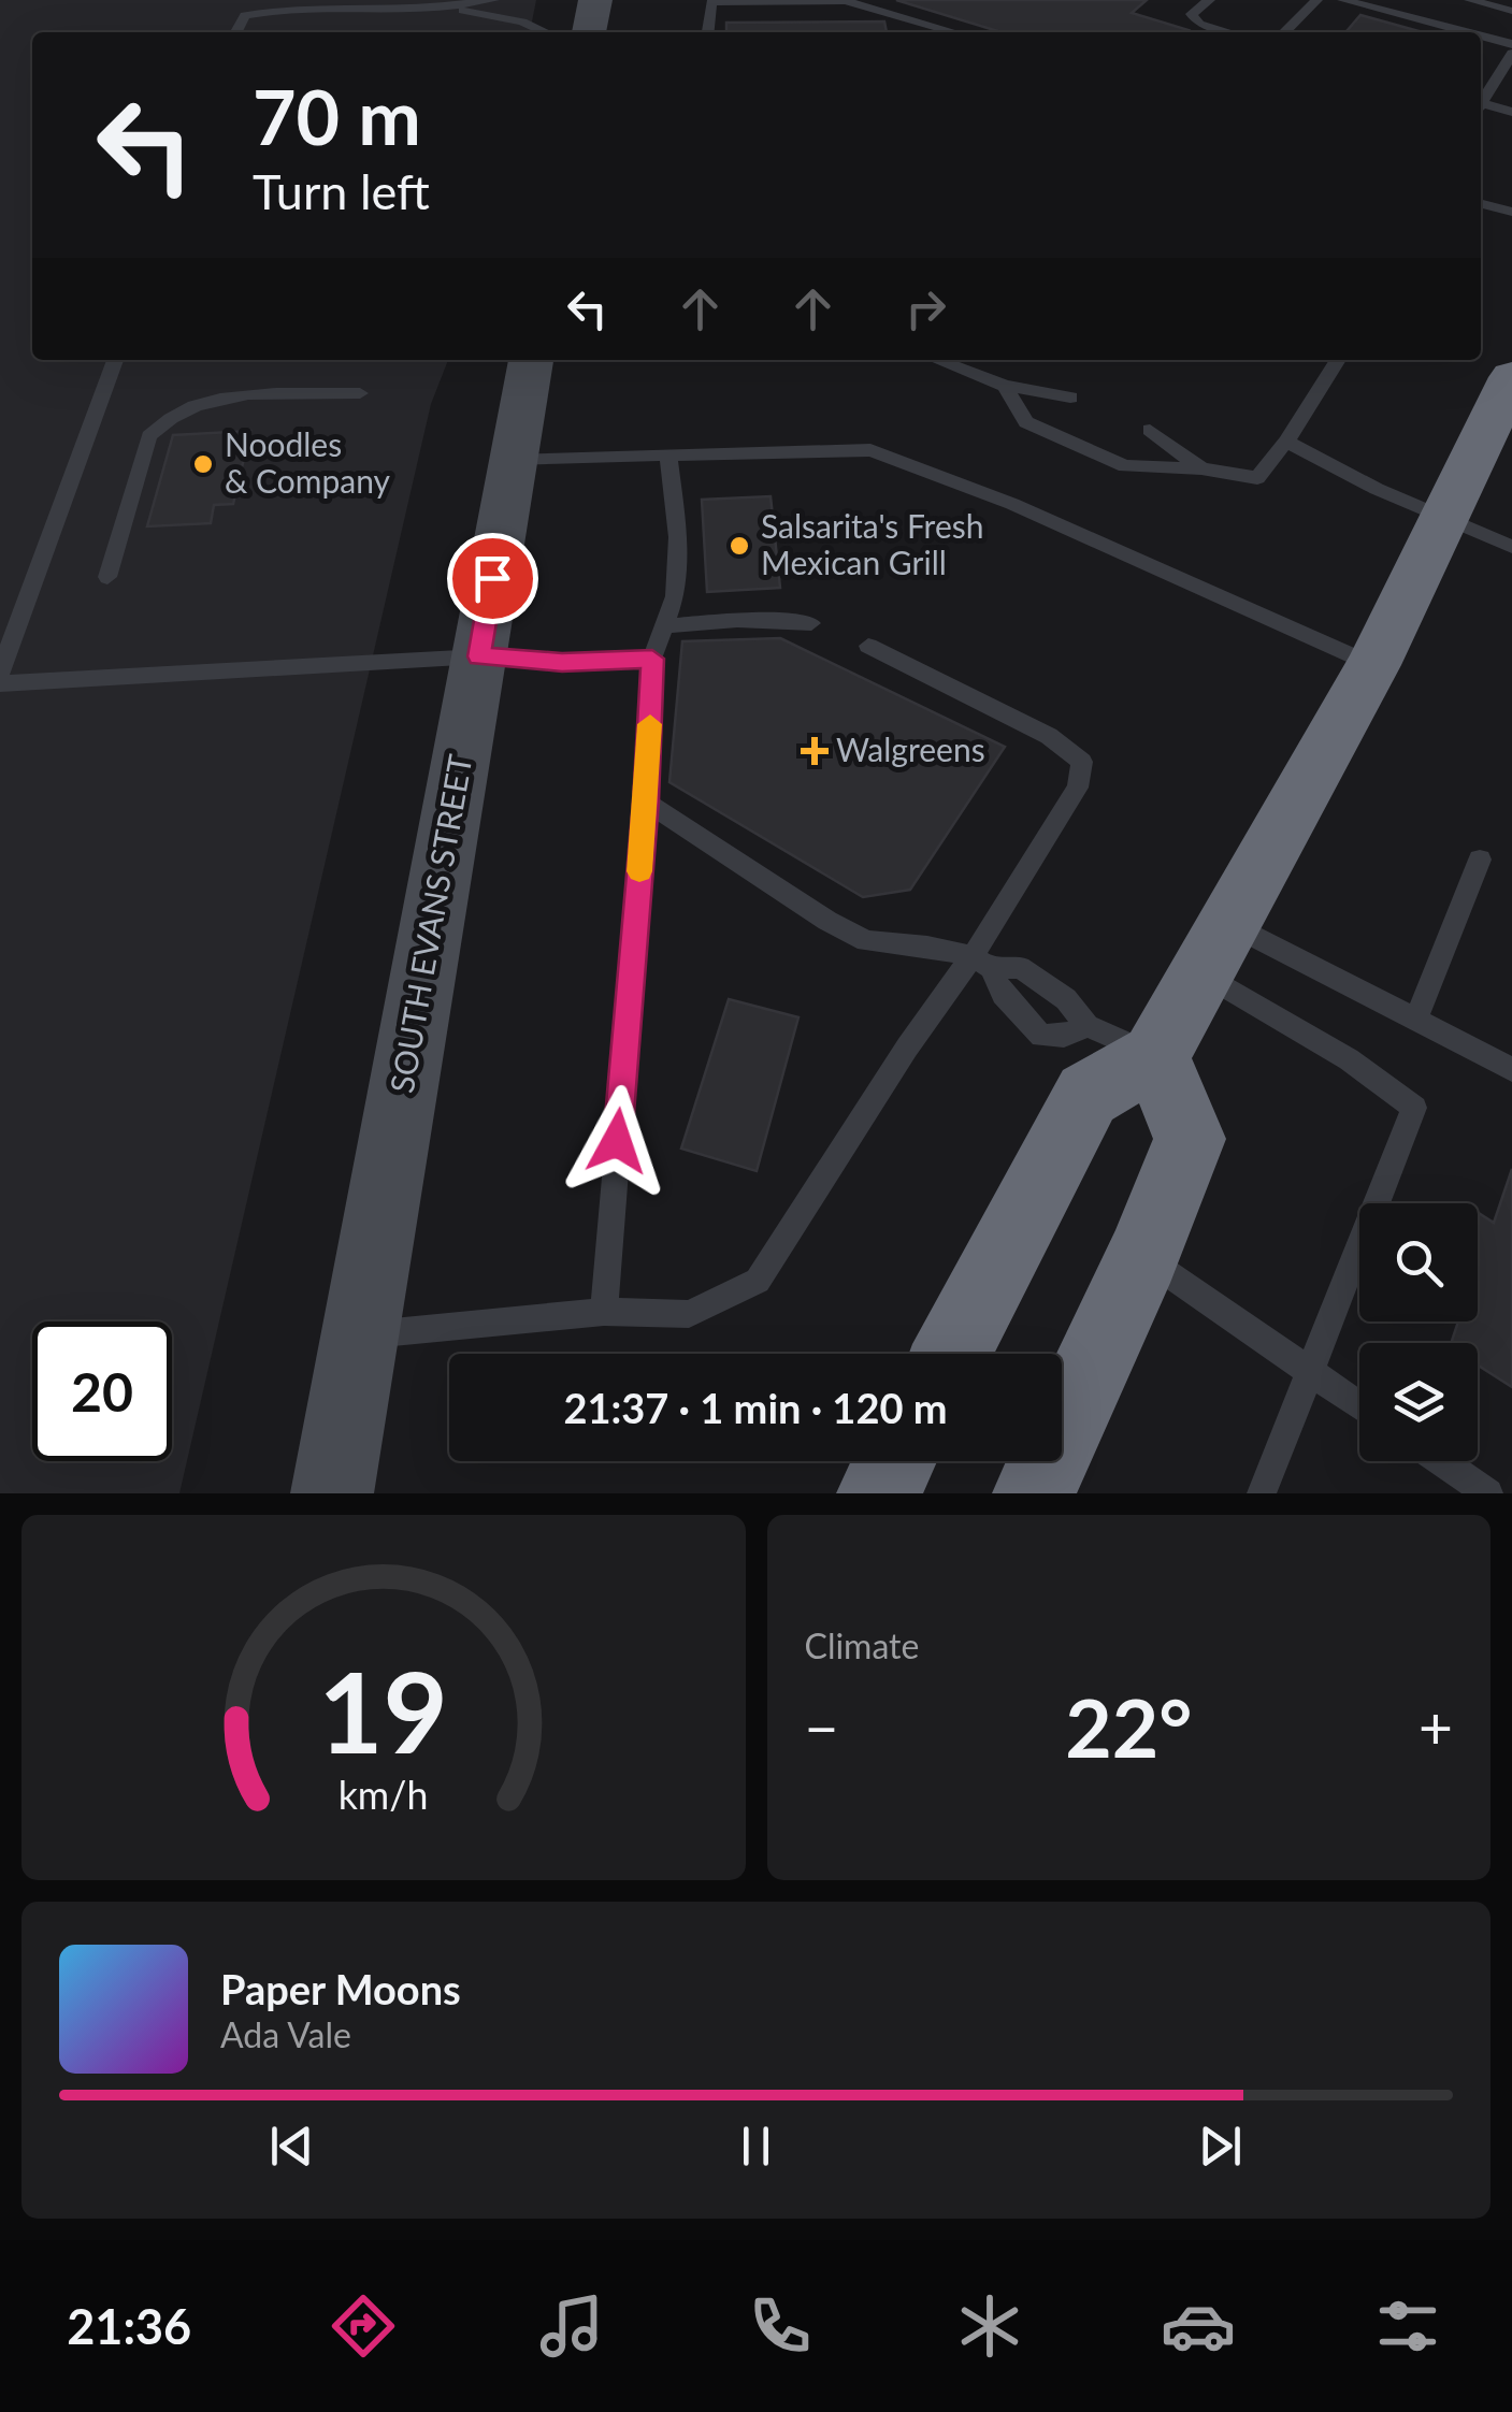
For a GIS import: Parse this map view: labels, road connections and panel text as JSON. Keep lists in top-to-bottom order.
{
  "streets": {
    "main road": ["SOUTH EVANS STREET"]
  },
  "places": {
    "other": ["Noodles & Company", "Salsarita's Fresh Mexican Grill"],
    "health": ["Walgreens"]
  },
  "page": {
    "turn": ["70 m", "Turn left"],
    "limit": "20",
    "trip": "21:37 · 1 min · 120 m",
    "tile": "Climate",
    "heat": ["−", "22°", "+"],
    "song": ["Paper Moons", "Ada Vale"],
    "tabs": "21:36",
    "gauge": ["19", "km/h"]
  }
}
